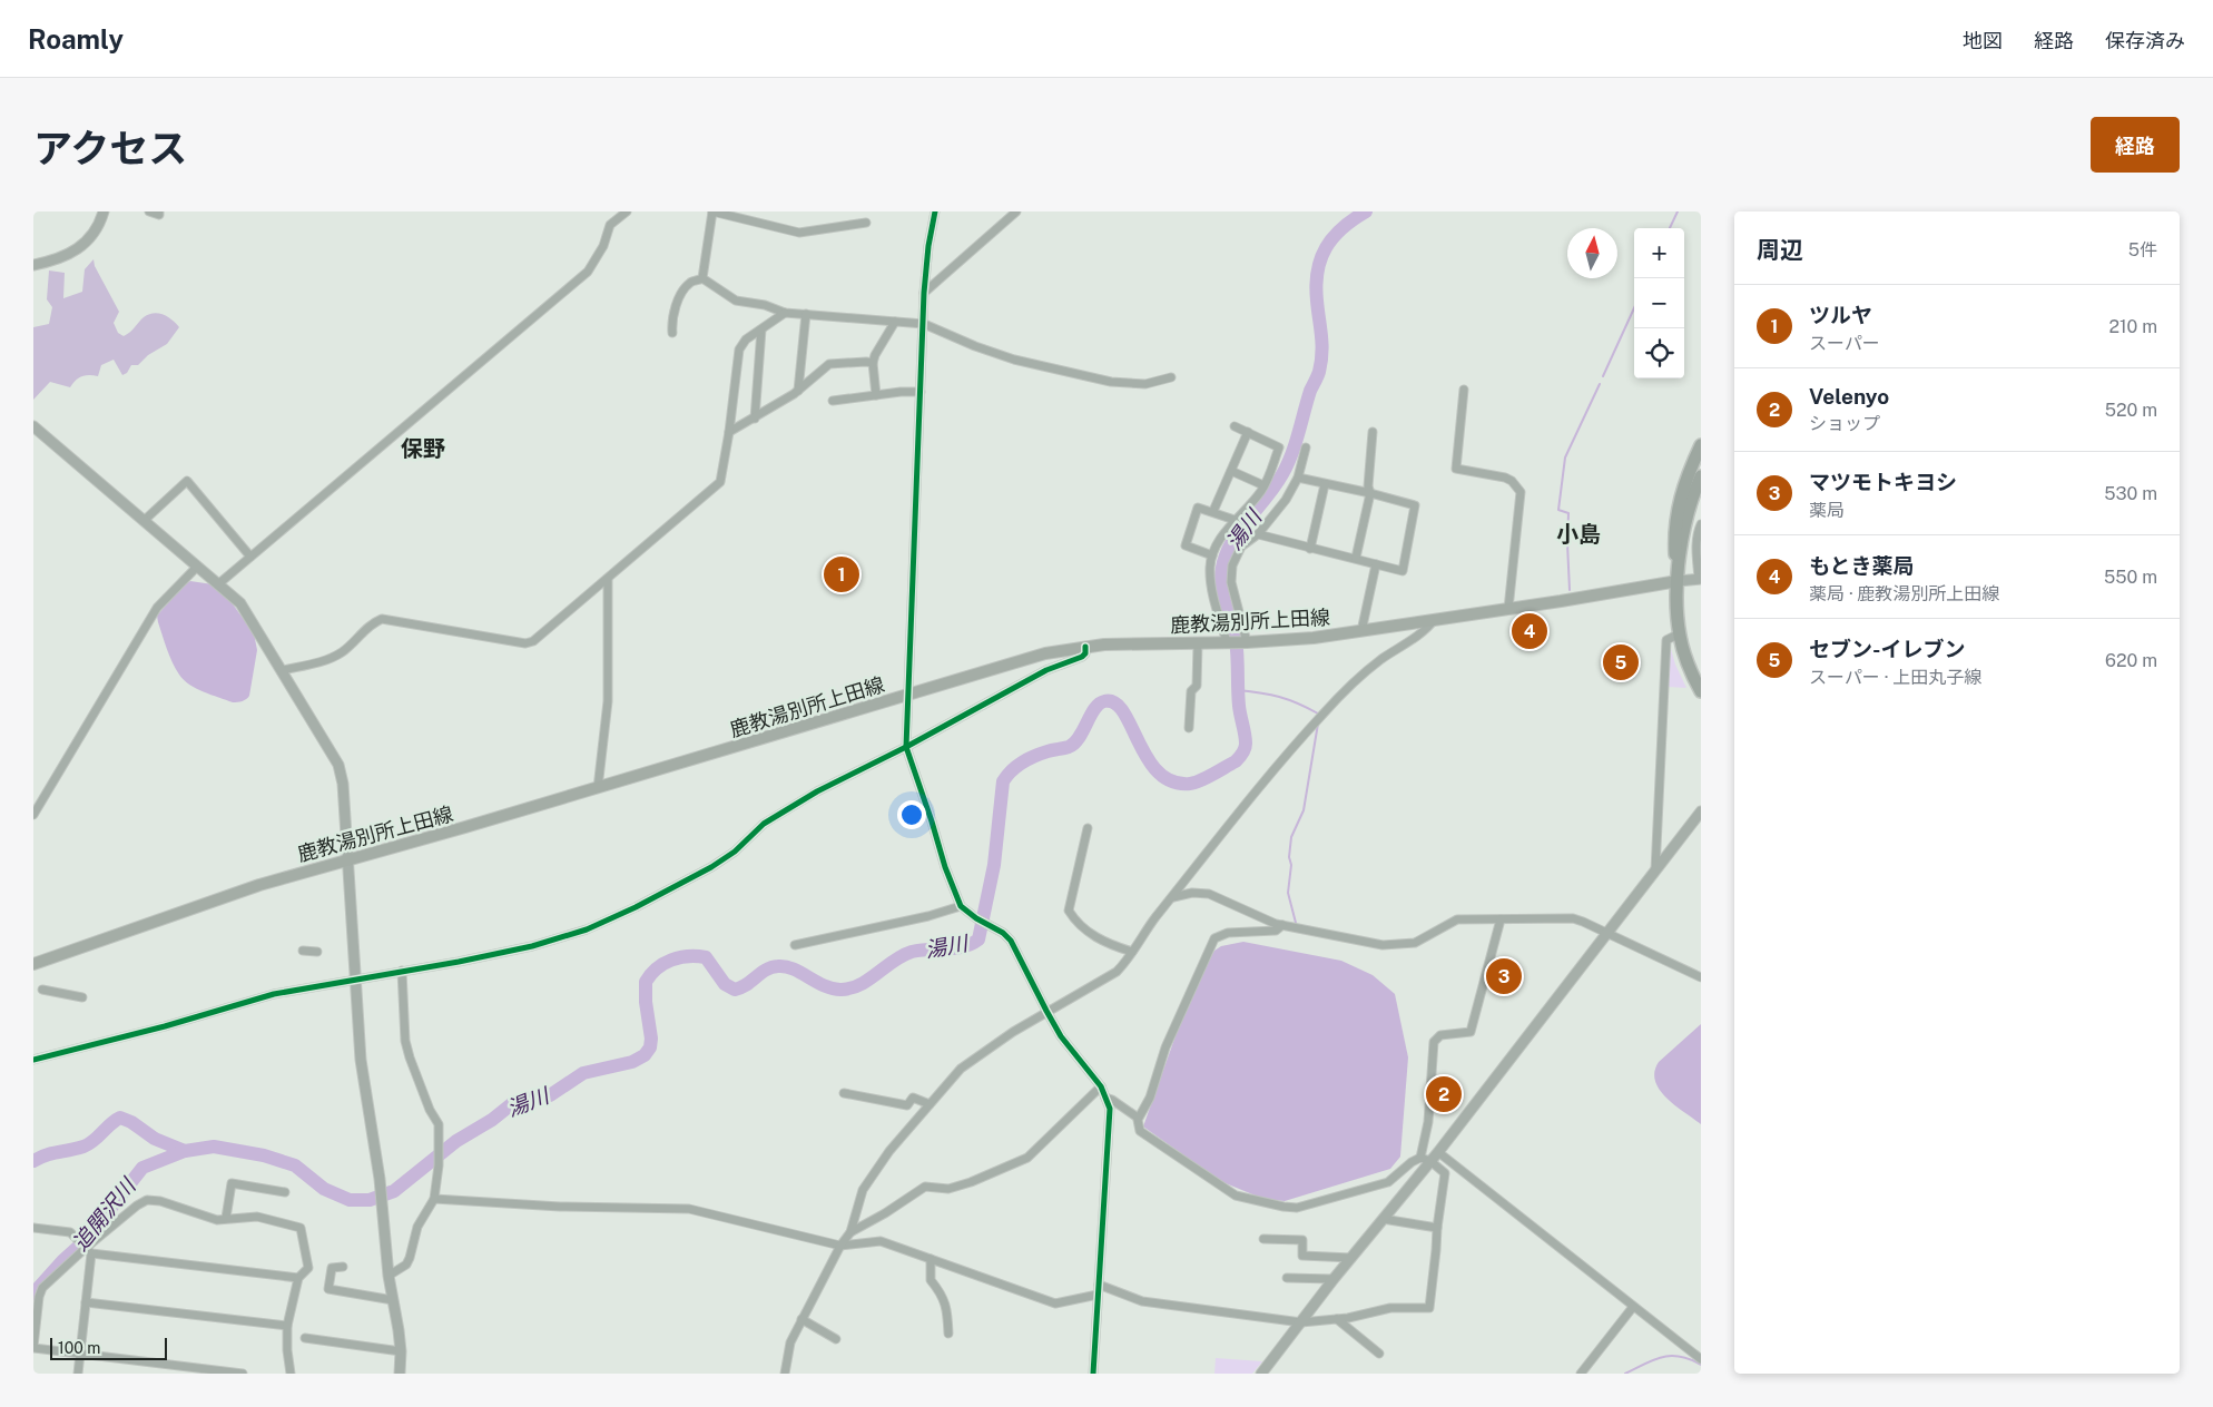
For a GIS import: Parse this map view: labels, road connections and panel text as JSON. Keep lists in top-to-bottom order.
{
  "streets": {
    "main road": ["鹿教湯別所上田線"]
  },
  "districts": ["保野", "小島"],
  "water": ["湯川", "追開沢川"],
  "scale_bar": "100 m",
  "north": "top",
  "page": {
    "header": "Roamly",
    "nav": ["地図", "経路", "保存済み"],
    "title": "アクセス",
    "buttons": "経路",
    "heading": ["周辺", "5件"],
    "map_buttons": ["+", "−"],
    "list": [
      {
        "mark": "1",
        "name": "ツルヤ",
        "note": "スーパー",
        "value": "210 m"
      },
      {
        "mark": "2",
        "name": "Velenyo",
        "note": "ショップ",
        "value": "520 m"
      },
      {
        "mark": "3",
        "name": "マツモトキヨシ",
        "note": "薬局",
        "value": "530 m"
      },
      {
        "mark": "4",
        "name": "もとき薬局",
        "note": "薬局 · 鹿教湯別所上田線",
        "value": "550 m"
      },
      {
        "mark": "5",
        "name": "セブン-イレブン",
        "note": "スーパー · 上田丸子線",
        "value": "620 m"
      }
    ],
    "pins": [
      "1",
      "4",
      "5",
      "3",
      "2"
    ],
    "scale": "100 m"
  }
}
